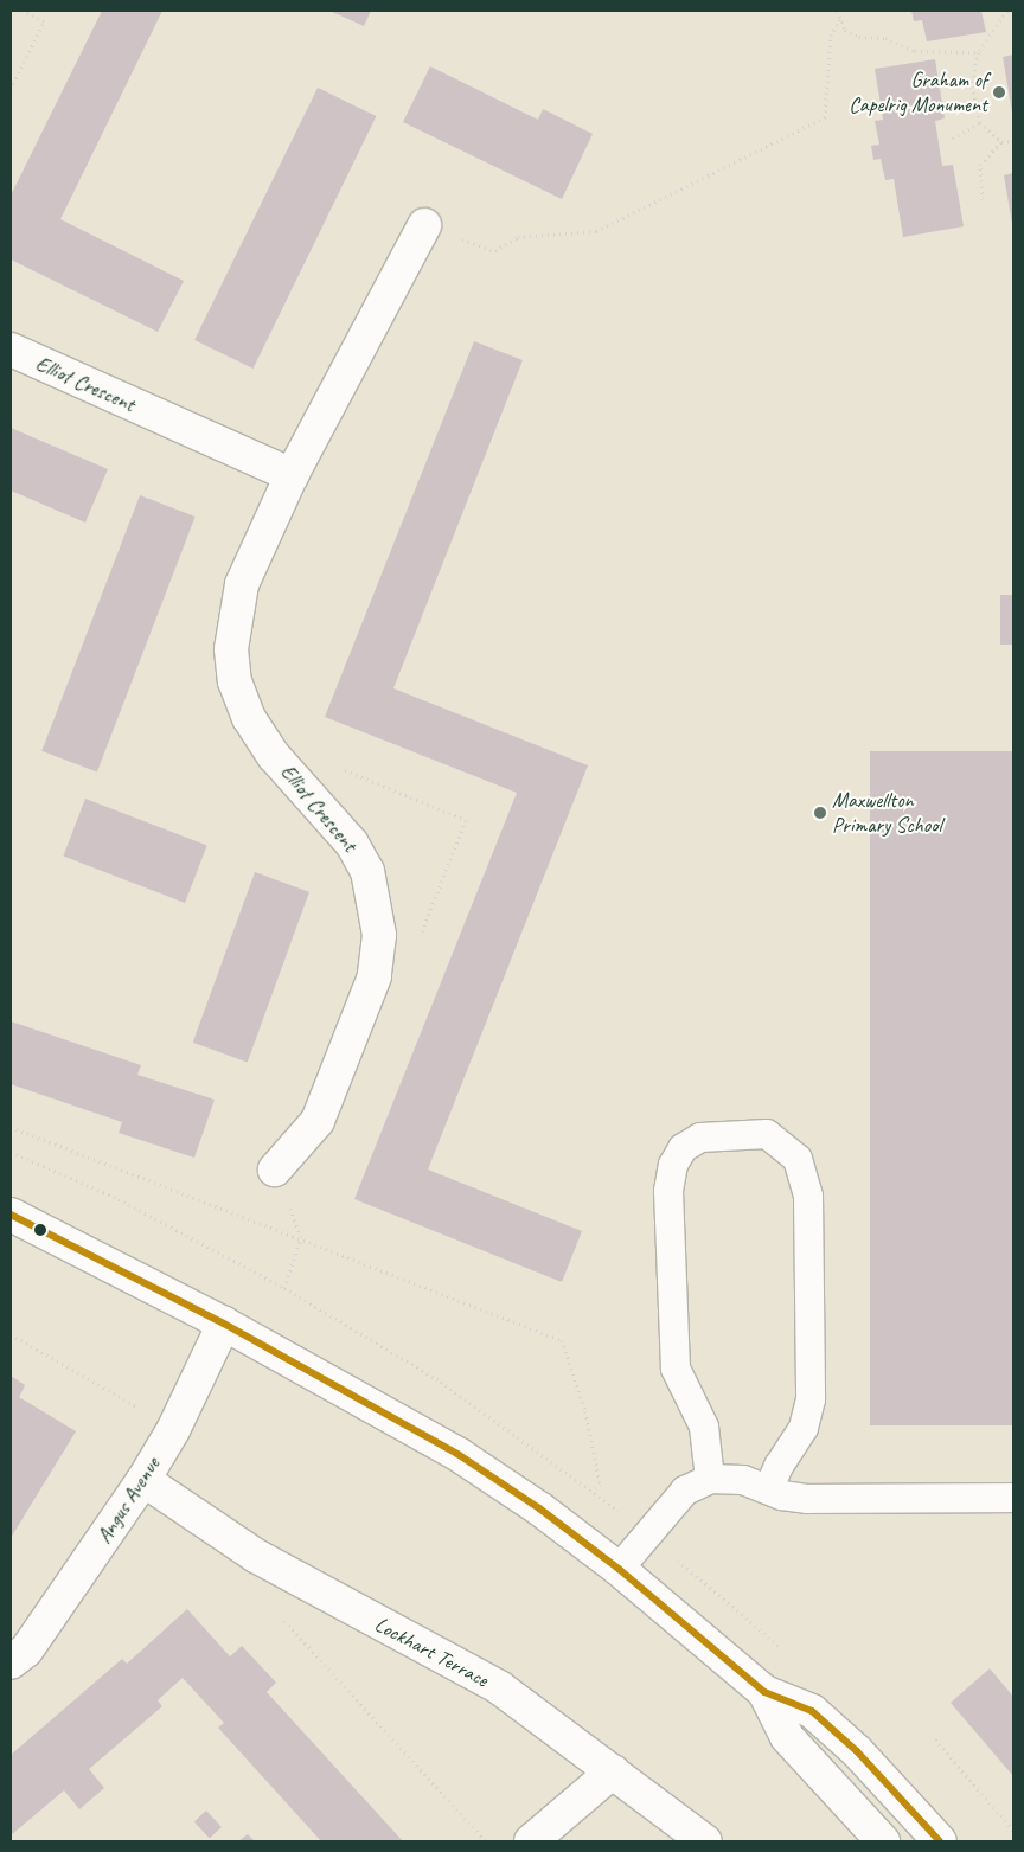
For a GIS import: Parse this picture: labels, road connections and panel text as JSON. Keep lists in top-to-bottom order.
{
  "streets": {
    "street": ["Elliot Crescent", "Angus Avenue", "Lockhart Terrace"]
  },
  "crossings": [
    ["Angus Avenue", "Lockhart Terrace"]
  ],
  "places": ["Graham of Capelrig Monument", "Maxwellton Primary School"]
}
